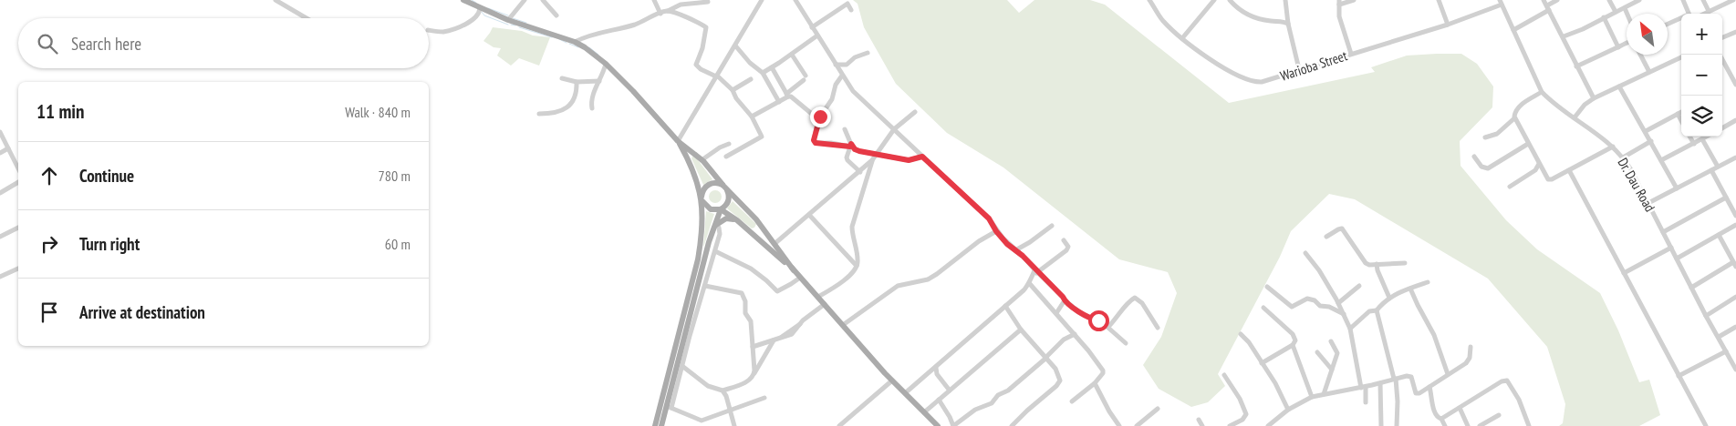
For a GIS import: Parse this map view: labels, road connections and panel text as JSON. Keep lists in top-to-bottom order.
{
  "streets": {
    "street": ["Warioba Street", "Dr. Dau Road"]
  },
  "crossings": [
    ["Warioba Street", "Dr. Dau Road"]
  ],
  "north": "top left",
  "page": {
    "map_buttons": ["+", "−"],
    "search": "Search here",
    "heading": ["11 min", "Walk · 840 m"],
    "list": [
      ["Continue", "780 m"],
      ["Turn right", "60 m"],
      "Arrive at destination"
    ]
  }
}
